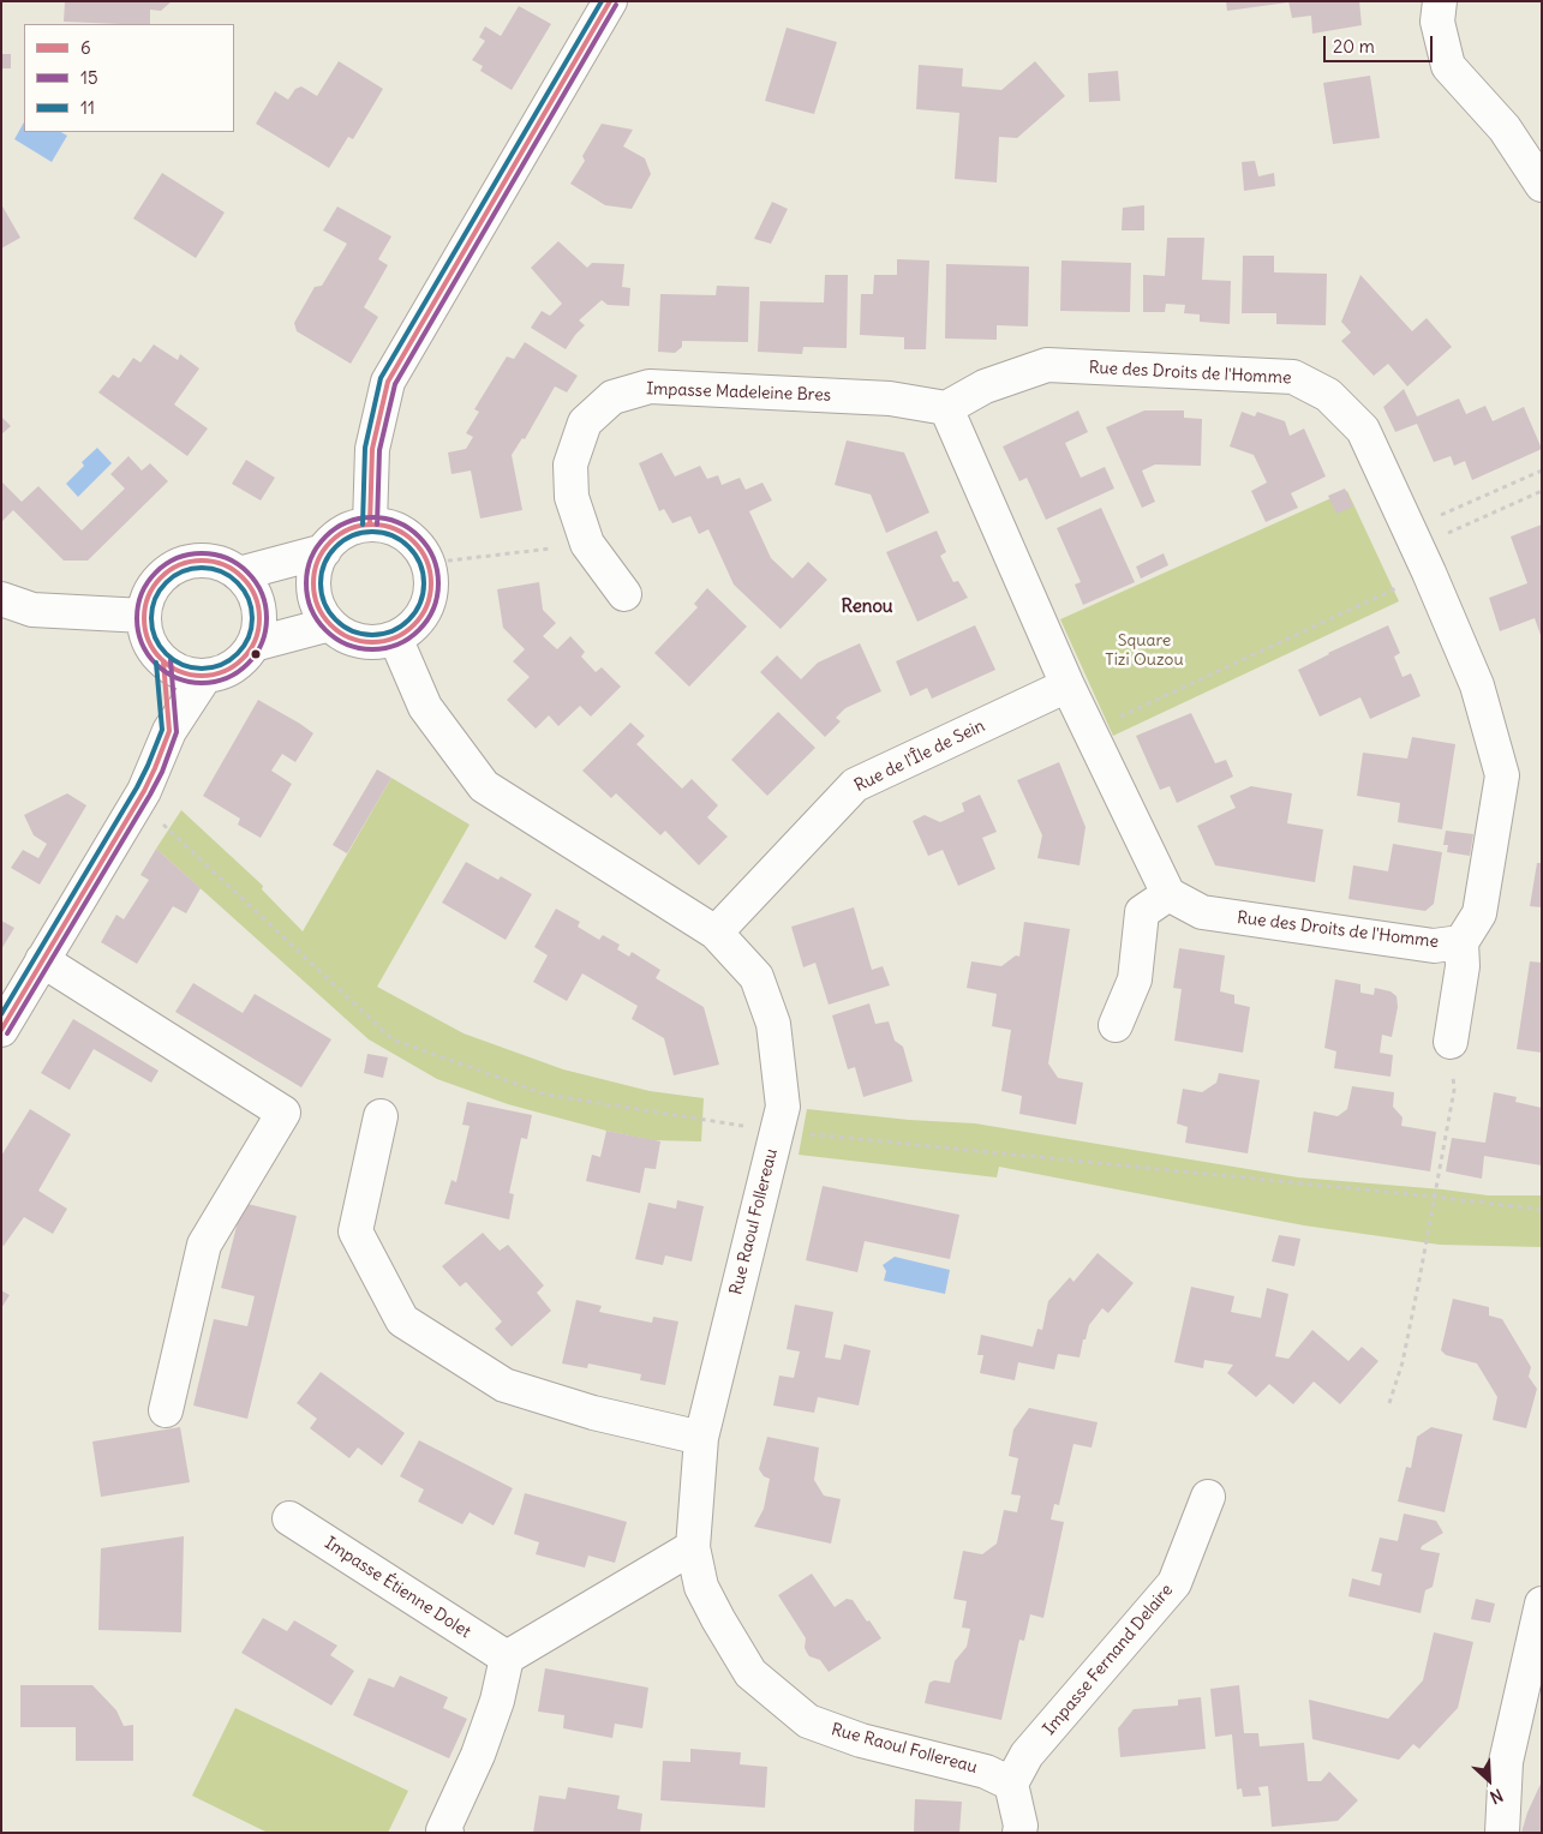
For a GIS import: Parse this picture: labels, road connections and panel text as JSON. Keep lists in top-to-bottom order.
{
  "streets": {
    "street": [
      "Rue des Droits de l'Homme",
      "Impasse Madeleine Bres",
      "Rue de l'Île de Sein",
      "Rue Raoul Follereau",
      "Impasse Étienne Dolet",
      "Impasse Fernand Delaire"
    ]
  },
  "crossings": [
    ["Rue des Droits de l'Homme", "Impasse Madeleine Bres"],
    ["Rue de l'Île de Sein", "Rue Raoul Follereau"],
    ["Rue Raoul Follereau", "Impasse Fernand Delaire"]
  ],
  "districts": ["Renou"],
  "parks": ["Square Tizi Ouzou"],
  "lines": ["transit line 6", "transit line 11", "transit line 15"],
  "legend": ["6", "15", "11"],
  "scale_bar": "20 m",
  "north": "bottom right"
}
